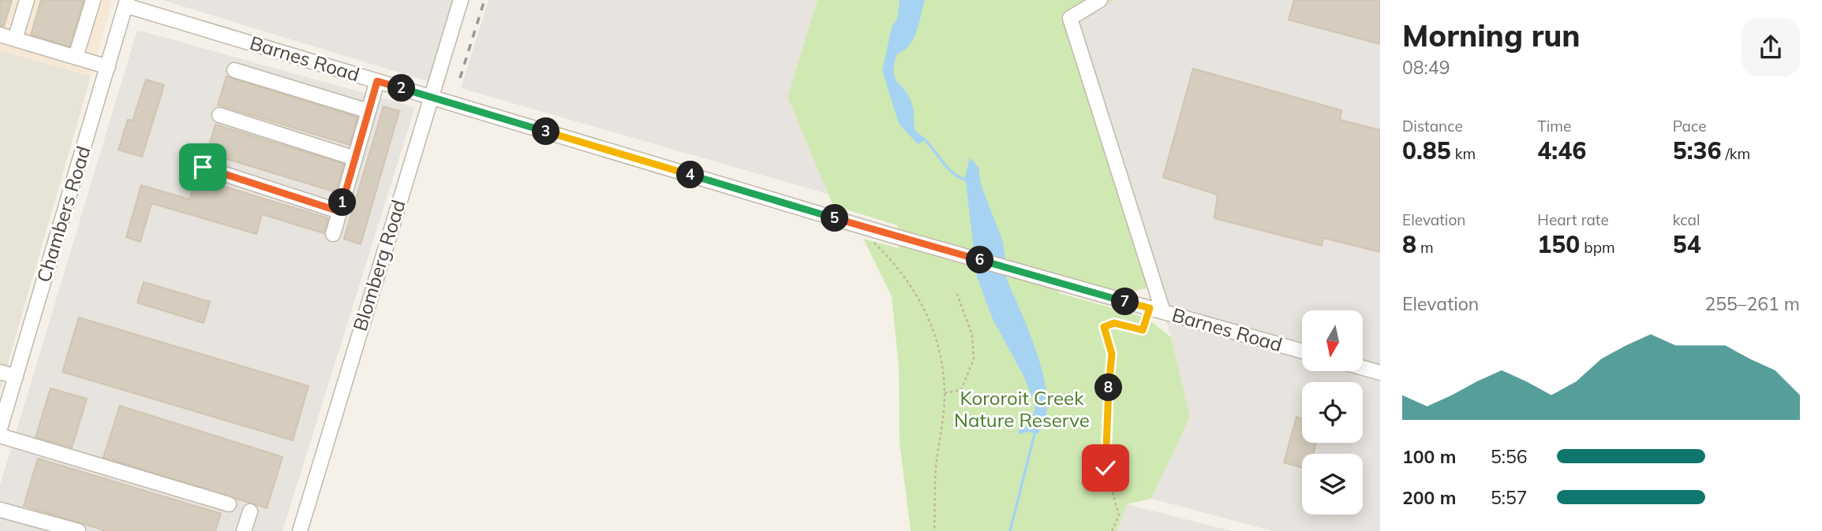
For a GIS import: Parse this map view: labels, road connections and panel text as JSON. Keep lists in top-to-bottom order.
{
  "streets": {
    "street": ["Barnes Road", "Chambers Road", "Blomberg Road"]
  },
  "crossings": [
    ["Barnes Road", "Chambers Road"],
    ["Barnes Road", "Blomberg Road"]
  ],
  "parks": ["Kororoit Creek Nature Reserve"],
  "north": "bottom",
  "page": {
    "heading": ["Morning run", "08:49"],
    "pins": [
      "2",
      "3",
      "4",
      "1",
      "5",
      "6",
      "7",
      "8"
    ],
    "stats": [
      ["Distance", "0.85 km"],
      ["Time", "4:46"],
      ["Pace", "5:36 /km"],
      ["Elevation", "8 m"],
      ["Heart rate", "150 bpm"],
      ["kcal", "54"]
    ],
    "chart": ["Elevation", "255–261 m"],
    "list": [
      {
        "name": "100 m",
        "note": "5:56"
      },
      {
        "name": "200 m",
        "note": "5:57"
      }
    ]
  }
}
